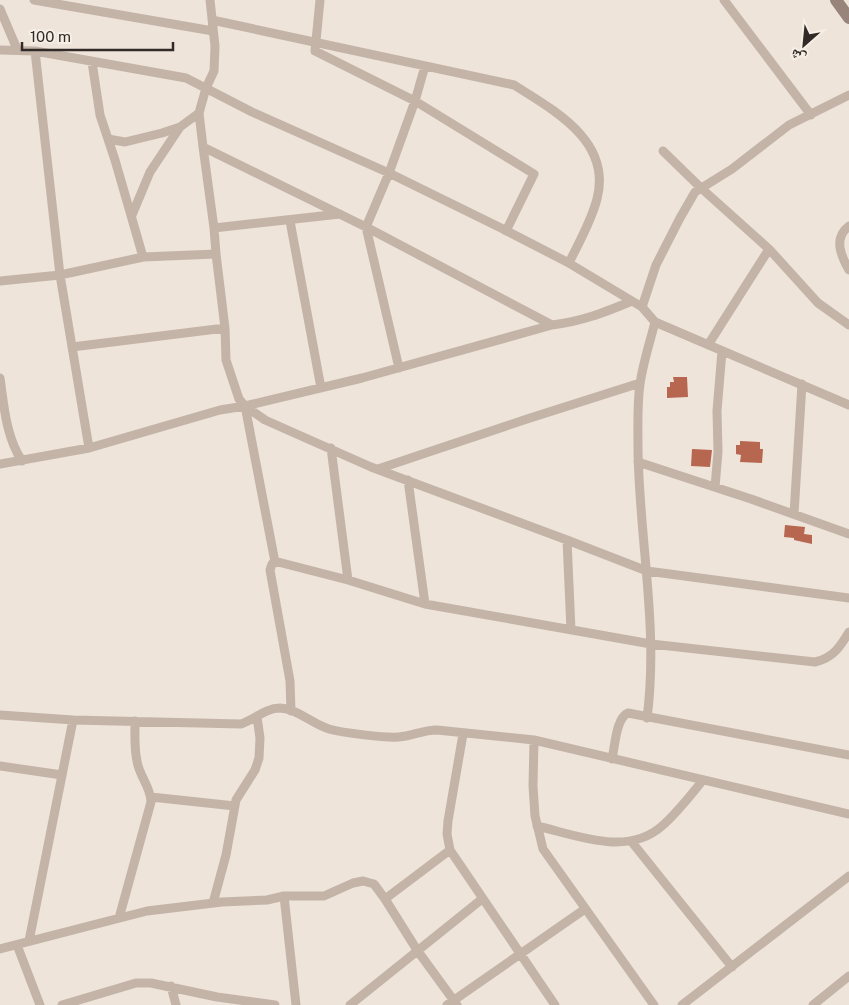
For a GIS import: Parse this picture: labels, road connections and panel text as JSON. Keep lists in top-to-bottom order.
{
  "scale_bar": "100 m",
  "north": "bottom left"
}
